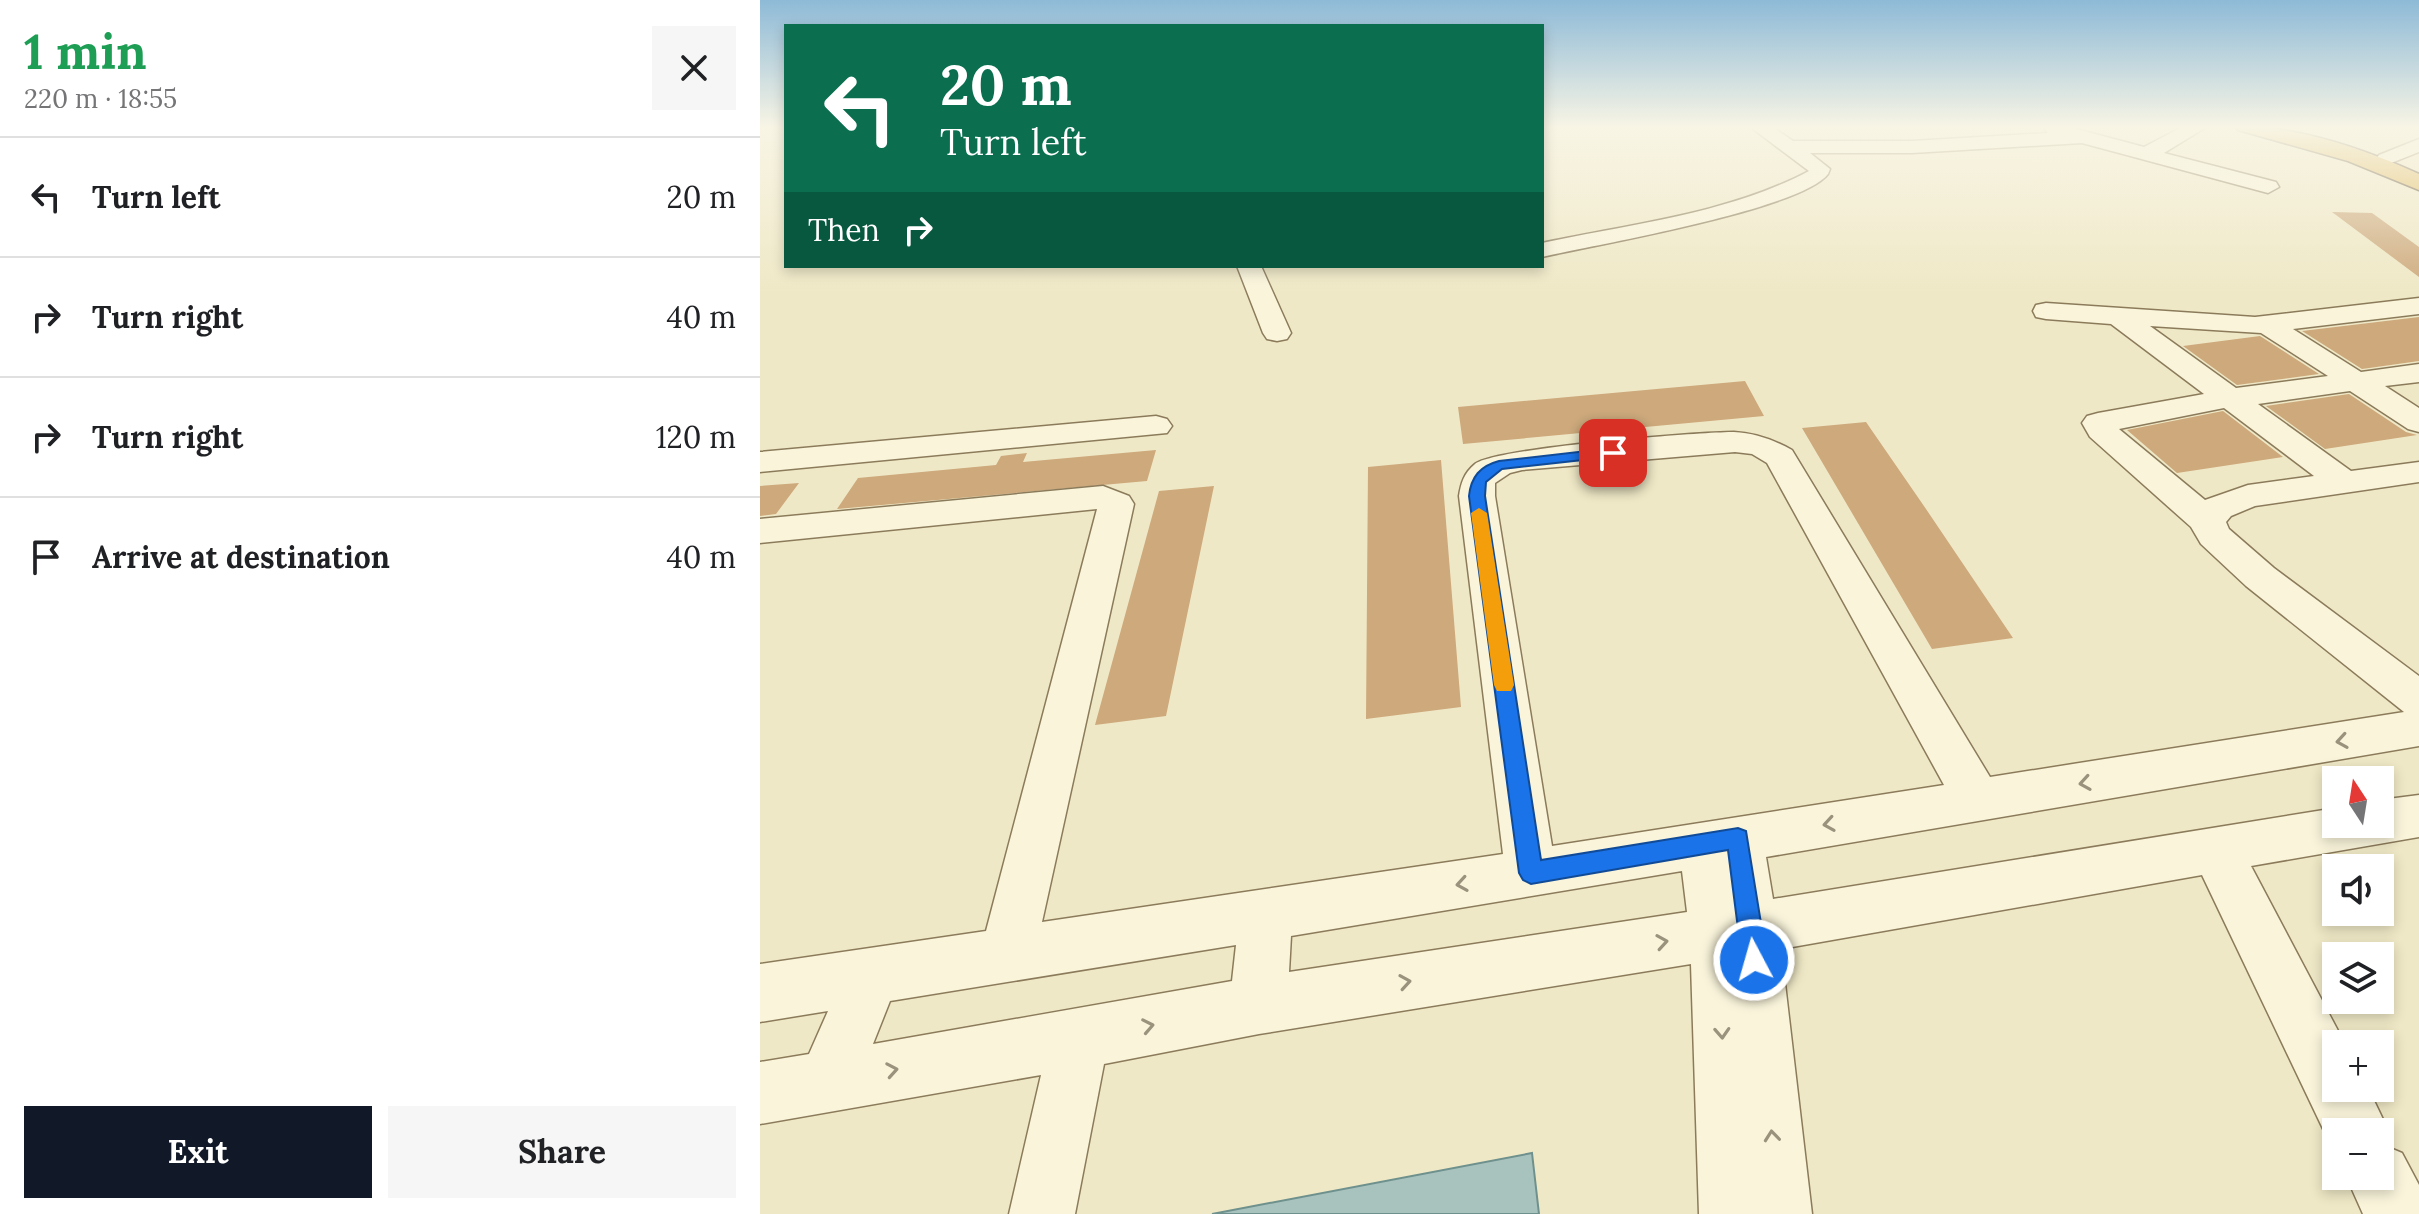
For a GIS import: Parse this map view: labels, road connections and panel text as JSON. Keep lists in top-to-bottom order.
{
  "north": "top",
  "page": {
    "heading": ["1 min", "220 m · 18:55"],
    "turn": ["20 m", "Turn left"],
    "list": [
      {
        "name": "Turn left",
        "value": "20 m"
      },
      {
        "name": "Turn right",
        "value": "40 m"
      },
      {
        "name": "Turn right",
        "value": "120 m"
      },
      {
        "name": "Arrive at destination",
        "value": "40 m"
      }
    ],
    "then": "Then",
    "map_buttons": ["+", "−"],
    "buttons": ["Exit", "Share"]
  }
}
